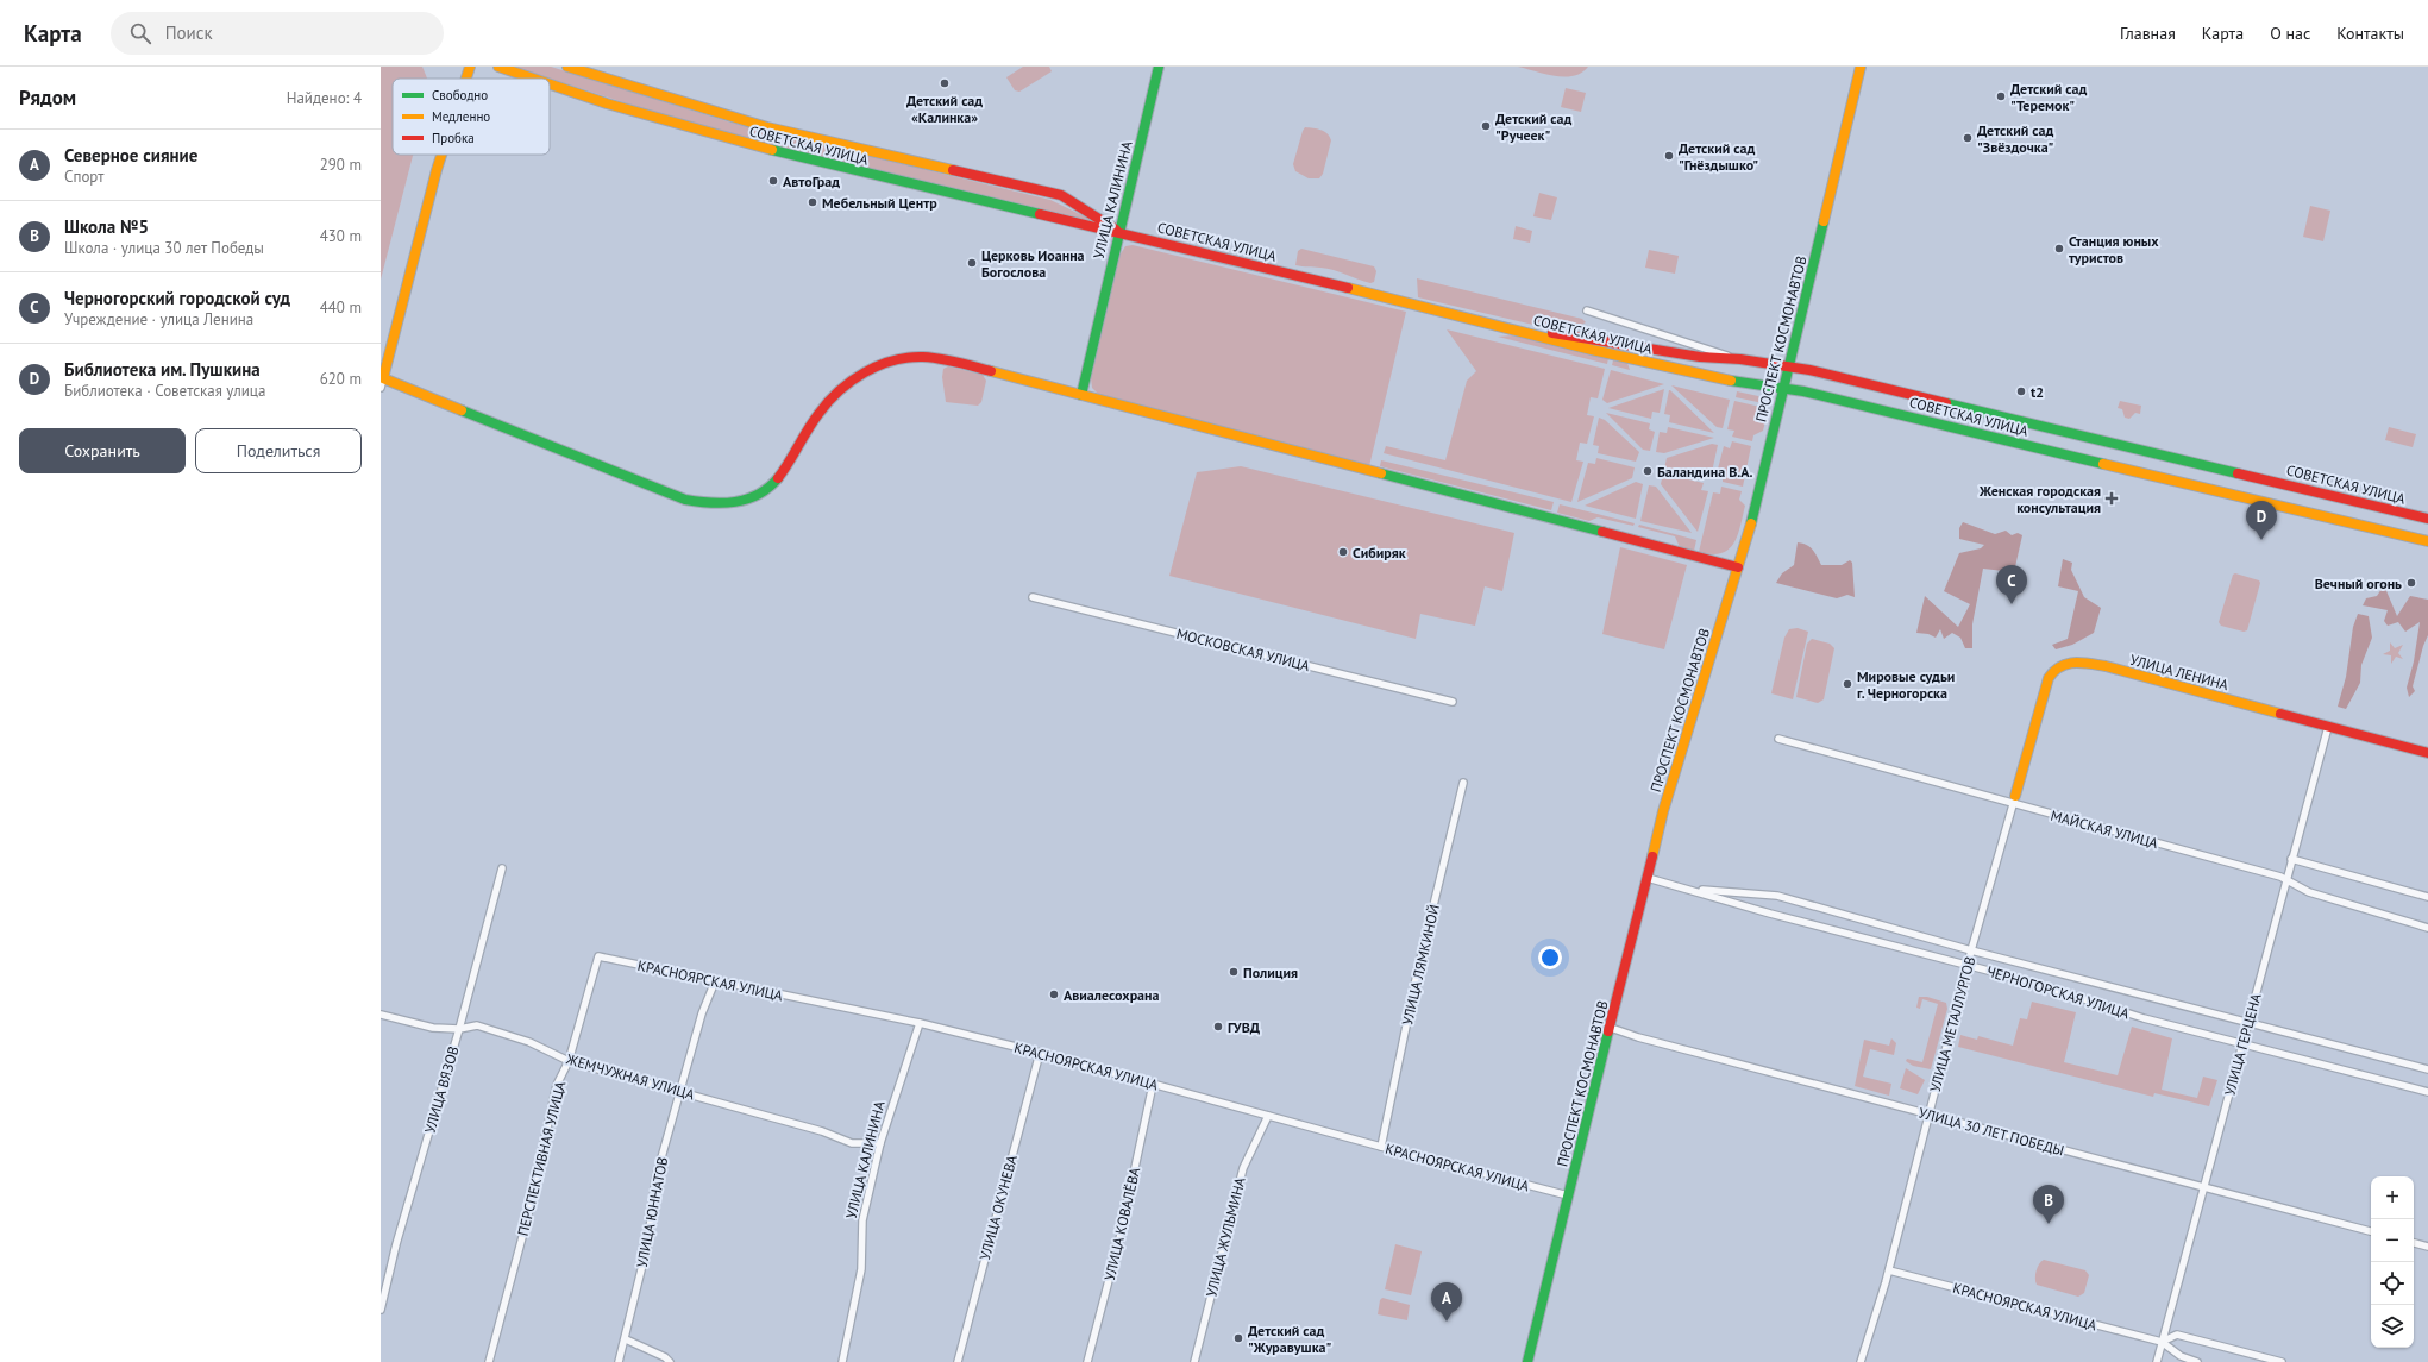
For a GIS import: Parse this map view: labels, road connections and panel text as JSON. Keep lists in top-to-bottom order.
{
  "streets": {
    "main road": [
      "СОВЕТСКАЯ УЛИЦА",
      "УЛИЦА КАЛИНИНА",
      "ПРОСПЕКТ КОСМОНАВТОВ",
      "УЛИЦА ЛЕНИНА"
    ],
    "street": [
      "МОСКОВСКАЯ УЛИЦА",
      "МАЙСКАЯ УЛИЦА",
      "УЛИЦА ЛЯМКИНОЙ",
      "КРАСНОЯРСКАЯ УЛИЦА",
      "ЧЕРНОГОРСКАЯ УЛИЦА",
      "УЛИЦА МЕТАЛЛУРГОВ",
      "УЛИЦА ГЕРЦЕНА",
      "ЖЕМЧУЖНАЯ УЛИЦА",
      "УЛИЦА ВЯЗОВ",
      "УЛИЦА 30 ЛЕТ ПОБЕДЫ",
      "ПЕРСПЕКТИВНАЯ УЛИЦА",
      "УЛИЦА ОКУНЕВА",
      "УЛИЦА ЮННАТОВ",
      "УЛИЦА КОВАЛЁВА",
      "УЛИЦА ЖУЛЬМИНА"
    ]
  },
  "crossings": [
    ["СОВЕТСКАЯ УЛИЦА", "УЛИЦА КАЛИНИНА"],
    ["СОВЕТСКАЯ УЛИЦА", "ПРОСПЕКТ КОСМОНАВТОВ"],
    ["УЛИЦА КАЛИНИНА", "КРАСНОЯРСКАЯ УЛИЦА"],
    ["УЛИЦА КАЛИНИНА", "ЖЕМЧУЖНАЯ УЛИЦА"],
    ["ПРОСПЕКТ КОСМОНАВТОВ", "КРАСНОЯРСКАЯ УЛИЦА"],
    ["ПРОСПЕКТ КОСМОНАВТОВ", "ЧЕРНОГОРСКАЯ УЛИЦА"],
    ["ПРОСПЕКТ КОСМОНАВТОВ", "УЛИЦА 30 ЛЕТ ПОБЕДЫ"],
    ["УЛИЦА ЛЕНИНА", "МАЙСКАЯ УЛИЦА"],
    ["УЛИЦА ЛЕНИНА", "УЛИЦА МЕТАЛЛУРГОВ"],
    ["УЛИЦА ЛЕНИНА", "УЛИЦА ГЕРЦЕНА"],
    ["МАЙСКАЯ УЛИЦА", "УЛИЦА МЕТАЛЛУРГОВ"],
    ["МАЙСКАЯ УЛИЦА", "УЛИЦА ГЕРЦЕНА"],
    ["УЛИЦА ЛЯМКИНОЙ", "КРАСНОЯРСКАЯ УЛИЦА"],
    ["КРАСНОЯРСКАЯ УЛИЦА", "УЛИЦА МЕТАЛЛУРГОВ"],
    ["КРАСНОЯРСКАЯ УЛИЦА", "УЛИЦА ГЕРЦЕНА"],
    ["КРАСНОЯРСКАЯ УЛИЦА", "ПЕРСПЕКТИВНАЯ УЛИЦА"],
    ["КРАСНОЯРСКАЯ УЛИЦА", "УЛИЦА ОКУНЕВА"],
    ["КРАСНОЯРСКАЯ УЛИЦА", "УЛИЦА ЮННАТОВ"],
    ["КРАСНОЯРСКАЯ УЛИЦА", "УЛИЦА КОВАЛЁВА"],
    ["КРАСНОЯРСКАЯ УЛИЦА", "УЛИЦА ЖУЛЬМИНА"],
    ["ЧЕРНОГОРСКАЯ УЛИЦА", "УЛИЦА МЕТАЛЛУРГОВ"],
    ["ЧЕРНОГОРСКАЯ УЛИЦА", "УЛИЦА ГЕРЦЕНА"],
    ["УЛИЦА МЕТАЛЛУРГОВ", "УЛИЦА 30 ЛЕТ ПОБЕДЫ"],
    ["УЛИЦА ГЕРЦЕНА", "УЛИЦА 30 ЛЕТ ПОБЕДЫ"],
    ["ЖЕМЧУЖНАЯ УЛИЦА", "УЛИЦА ВЯЗОВ"],
    ["ЖЕМЧУЖНАЯ УЛИЦА", "ПЕРСПЕКТИВНАЯ УЛИЦА"],
    ["ЖЕМЧУЖНАЯ УЛИЦА", "УЛИЦА ЮННАТОВ"]
  ],
  "places": {
    "other": [
      "Детский сад «Калинка»",
      "Детский сад \"Теремок\"",
      "Детский сад \"Ручеек\"",
      "Детский сад \"Звёздочка\"",
      "Детский сад \"Гнёздышко\"",
      "АвтоГрад",
      "Мебельный Центр",
      "Станция юных туристов",
      "Церковь Иоанна Богослова",
      "t2",
      "Баландина В.А.",
      "Сибиряк",
      "Вечный огонь",
      "Мировые судьи г. Черногорска",
      "Полиция",
      "Авиалесохрана",
      "ГУВД",
      "Детский сад \"Журавушка\""
    ],
    "health": ["Женская городская консультация"]
  },
  "legend": ["Свободно", "Медленно", "Пробка"],
  "page": {
    "header": "Карта",
    "search": "Поиск",
    "nav": [
      "Главная",
      "Карта",
      "О нас",
      "Контакты"
    ],
    "heading": ["Рядом", "Найдено: 4"],
    "list": [
      {
        "mark": "A",
        "name": "Северное сияние",
        "note": "Спорт",
        "value": "290 m"
      },
      {
        "mark": "B",
        "name": "Школа №5",
        "note": "Школа · улица 30 лет Победы",
        "value": "430 m"
      },
      {
        "mark": "C",
        "name": "Черногорский городской суд",
        "note": "Учреждение · улица Ленина",
        "value": "440 m"
      },
      {
        "mark": "D",
        "name": "Библиотека им. Пушкина",
        "note": "Библиотека · Советская улица",
        "value": "620 m"
      }
    ],
    "buttons": ["Сохранить", "Поделиться"],
    "pins": [
      "D",
      "C",
      "B",
      "A"
    ],
    "map_buttons": ["+", "−"]
  }
}
